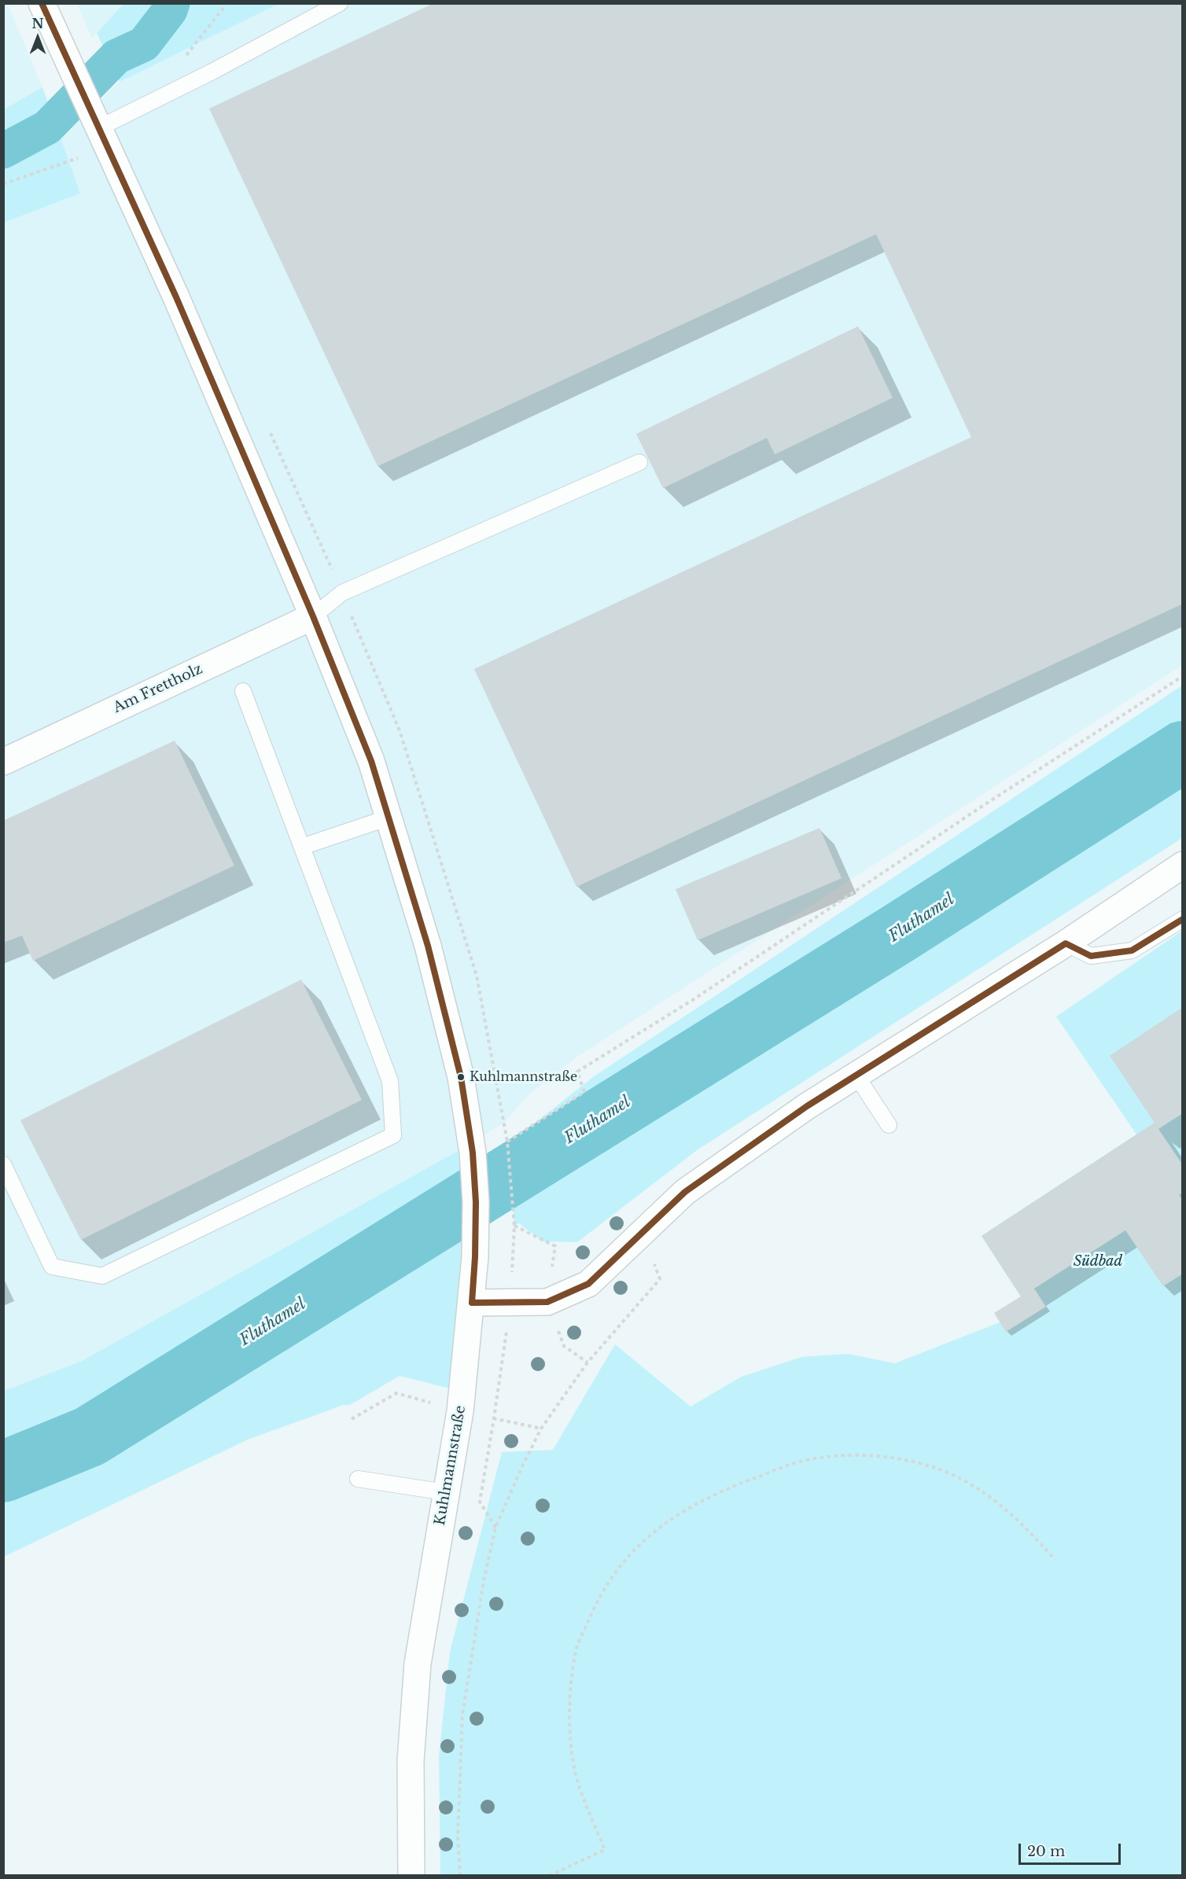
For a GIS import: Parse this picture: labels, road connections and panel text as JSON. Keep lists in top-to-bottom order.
{
  "streets": {
    "main road": ["Am Frettholz", "Kuhlmannstraße"]
  },
  "crossings": [
    ["Am Frettholz", "Kuhlmannstraße"]
  ],
  "water": ["Fluthamel"],
  "parks": ["Südbad"],
  "places": ["Kuhlmannstraße"],
  "scale_bar": "20 m",
  "north": "top"
}
